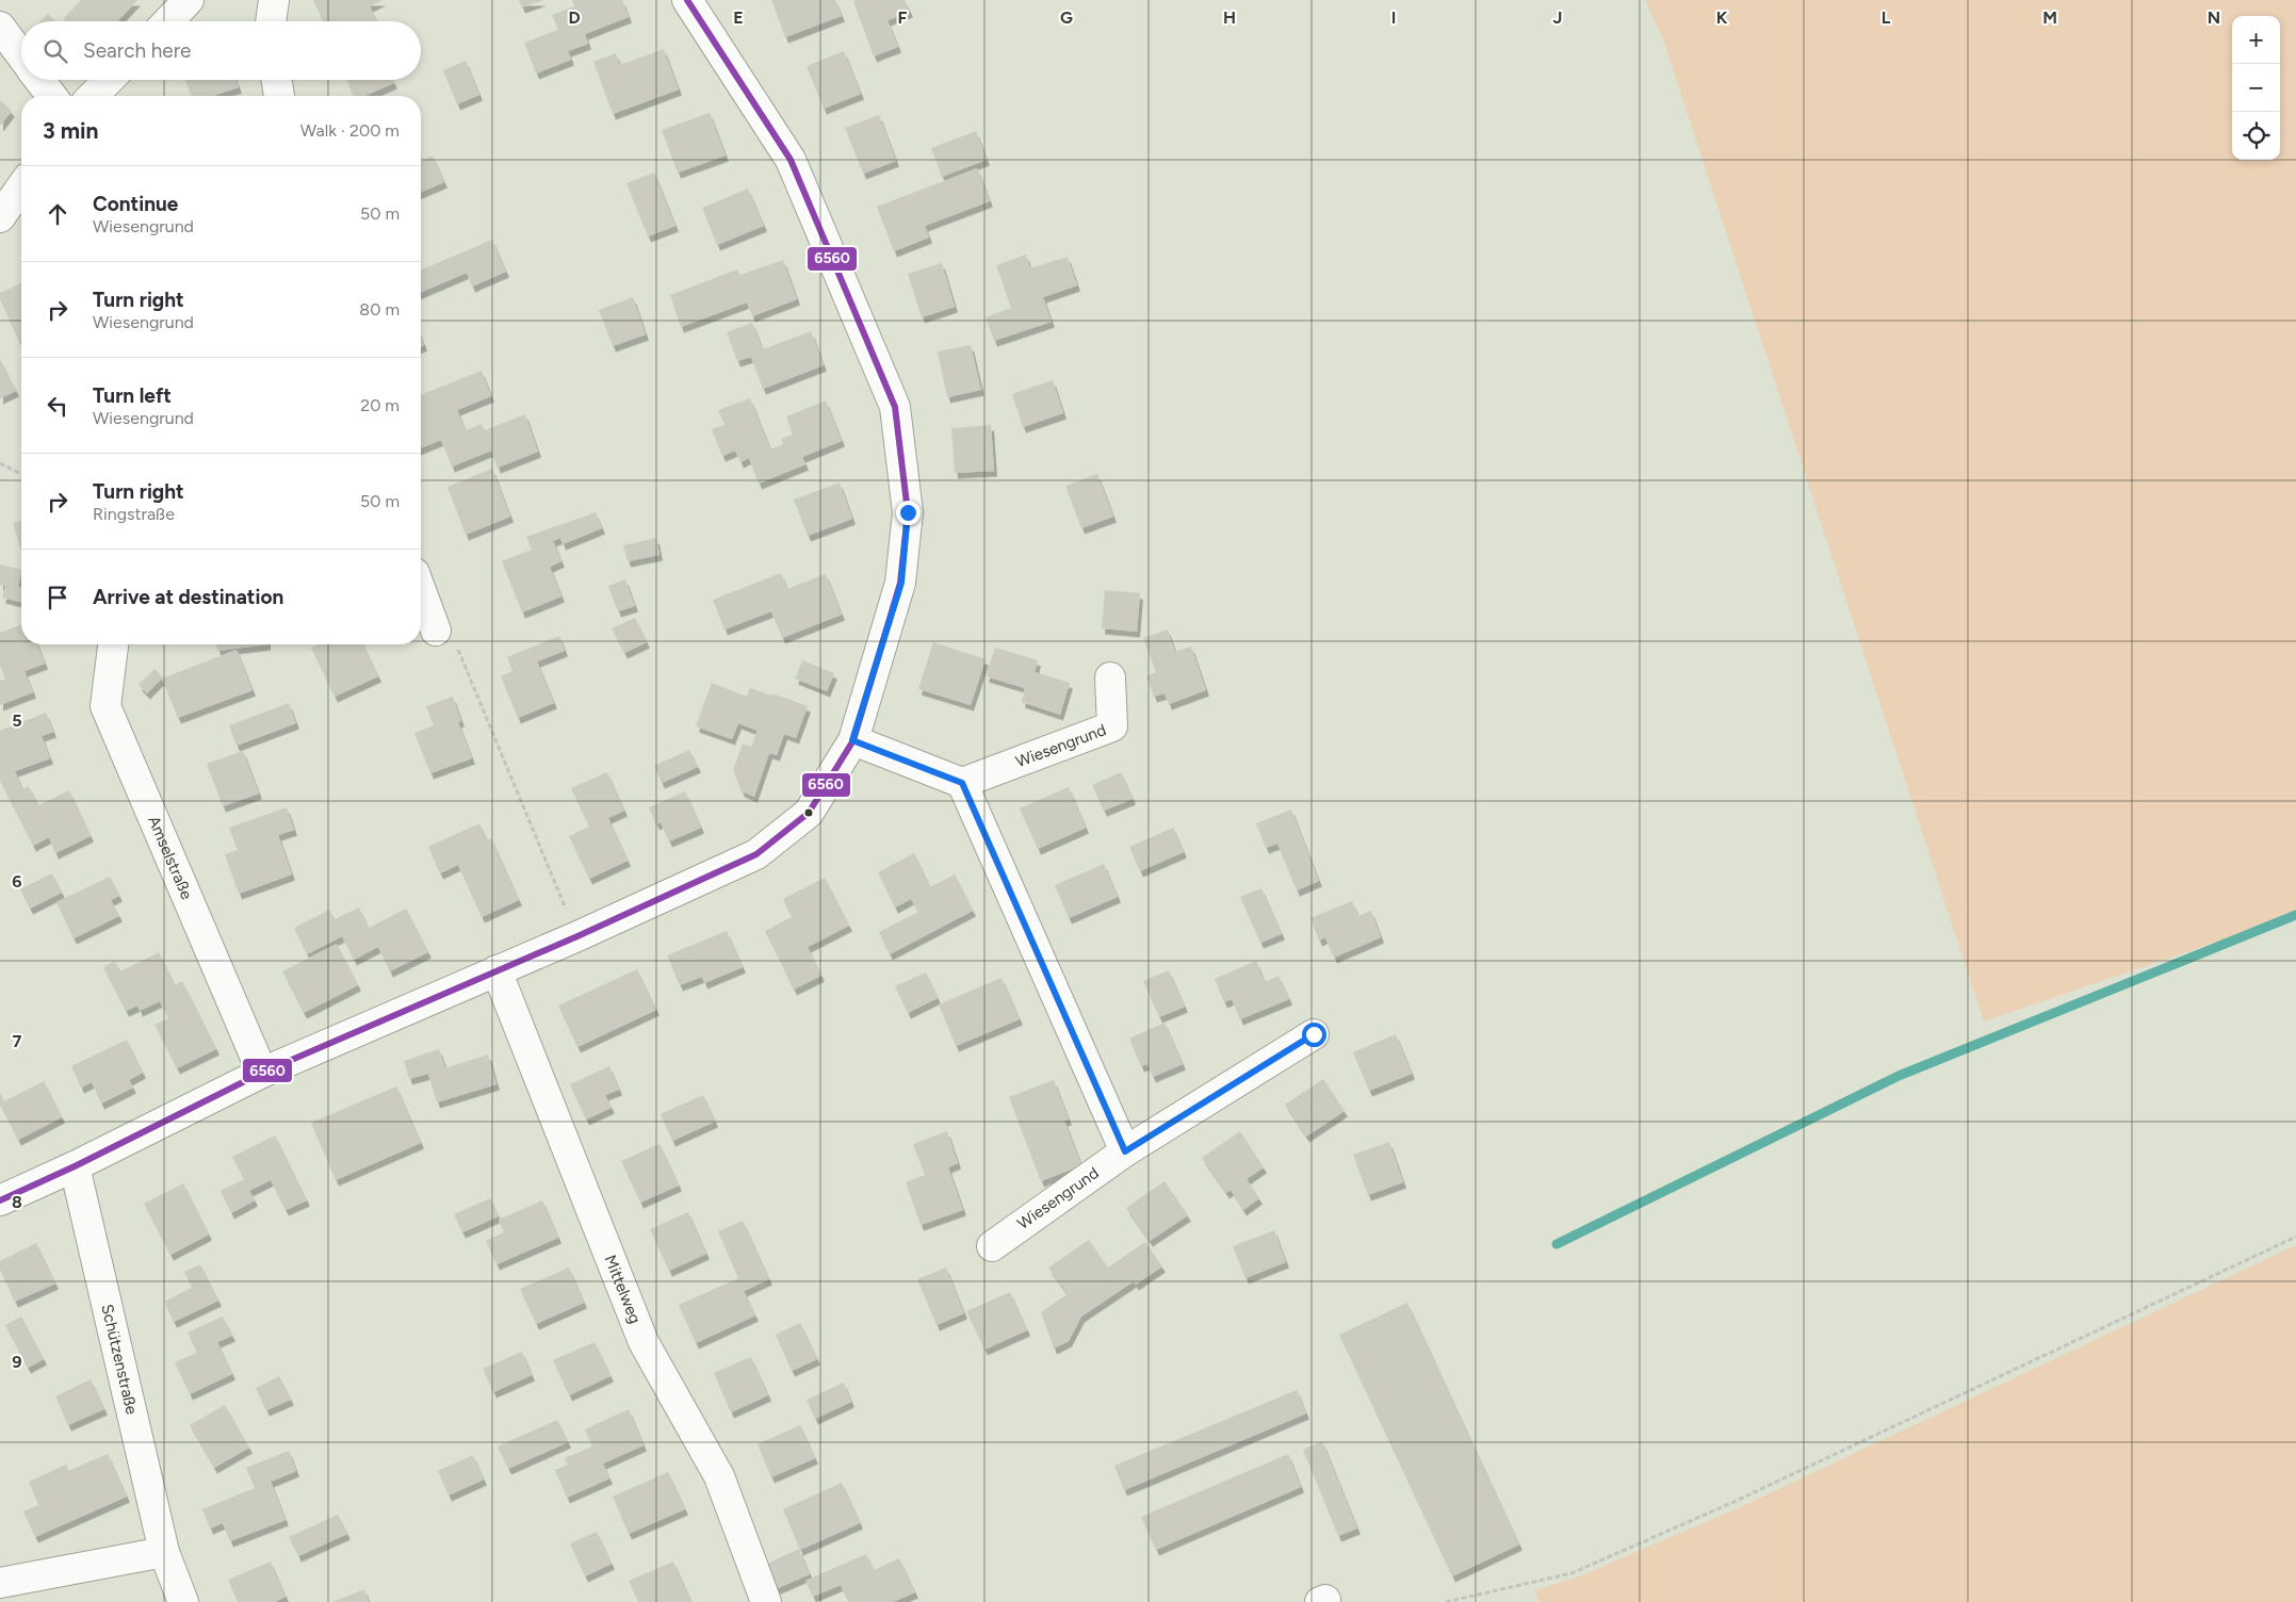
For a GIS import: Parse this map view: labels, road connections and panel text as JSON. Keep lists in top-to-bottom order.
{
  "streets": {
    "street": [
      "Wiesengrund",
      "Amselstraße",
      "Mittelweg",
      "Schützenstraße"
    ]
  },
  "lines": ["transit line 6560"],
  "page": {
    "map_buttons": ["+", "−"],
    "search": "Search here",
    "heading": ["3 min", "Walk · 200 m"],
    "list": [
      ["Continue", "Wiesengrund", "50 m"],
      ["Turn right", "Wiesengrund", "80 m"],
      ["Turn left", "Wiesengrund", "20 m"],
      ["Turn right", "Ringstraße", "50 m"],
      "Arrive at destination"
    ]
  },
  "grid": {
    "columns": [
      "D",
      "E",
      "F",
      "G",
      "H",
      "I",
      "J",
      "K",
      "L",
      "M",
      "N"
    ],
    "rows": [
      "5",
      "6",
      "7",
      "8",
      "9"
    ]
  }
}
